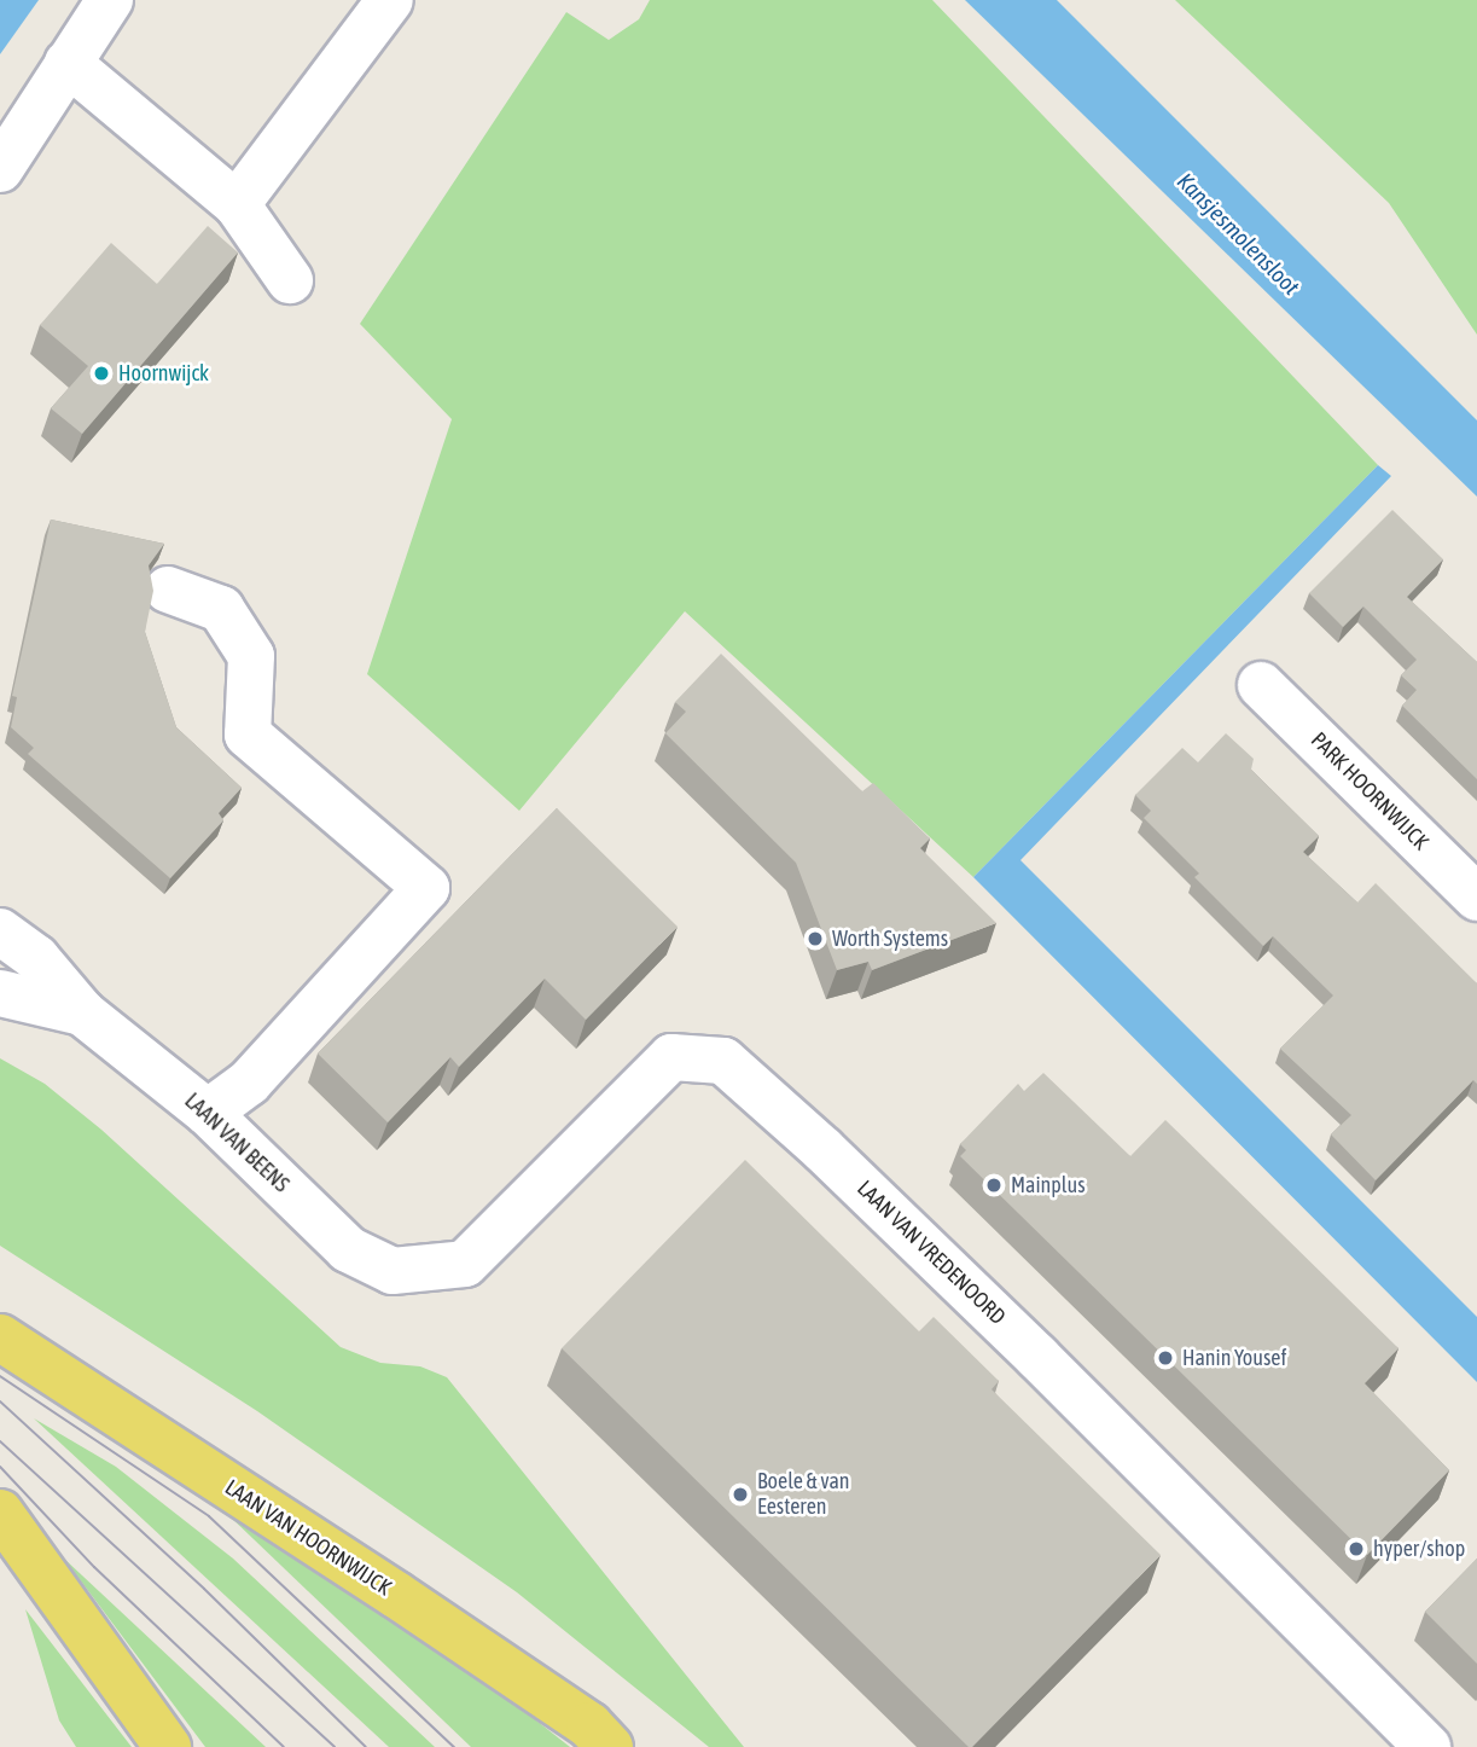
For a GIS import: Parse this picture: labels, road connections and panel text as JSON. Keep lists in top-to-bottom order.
{
  "streets": {
    "main road": ["LAAN VAN HOORNWIJCK"],
    "street": ["PARK HOORNWIJCK", "LAAN VAN BEENS", "LAAN VAN VREDENOORD"]
  },
  "crossings": [
    ["LAAN VAN BEENS", "LAAN VAN VREDENOORD"]
  ],
  "water": ["Kansjesmolensloot"],
  "places": [
    "Hoornwijck",
    "Worth Systems",
    "Mainplus",
    "Hanin Yousef",
    "Boele & van Eesteren",
    "hyper/shop"
  ]
}
